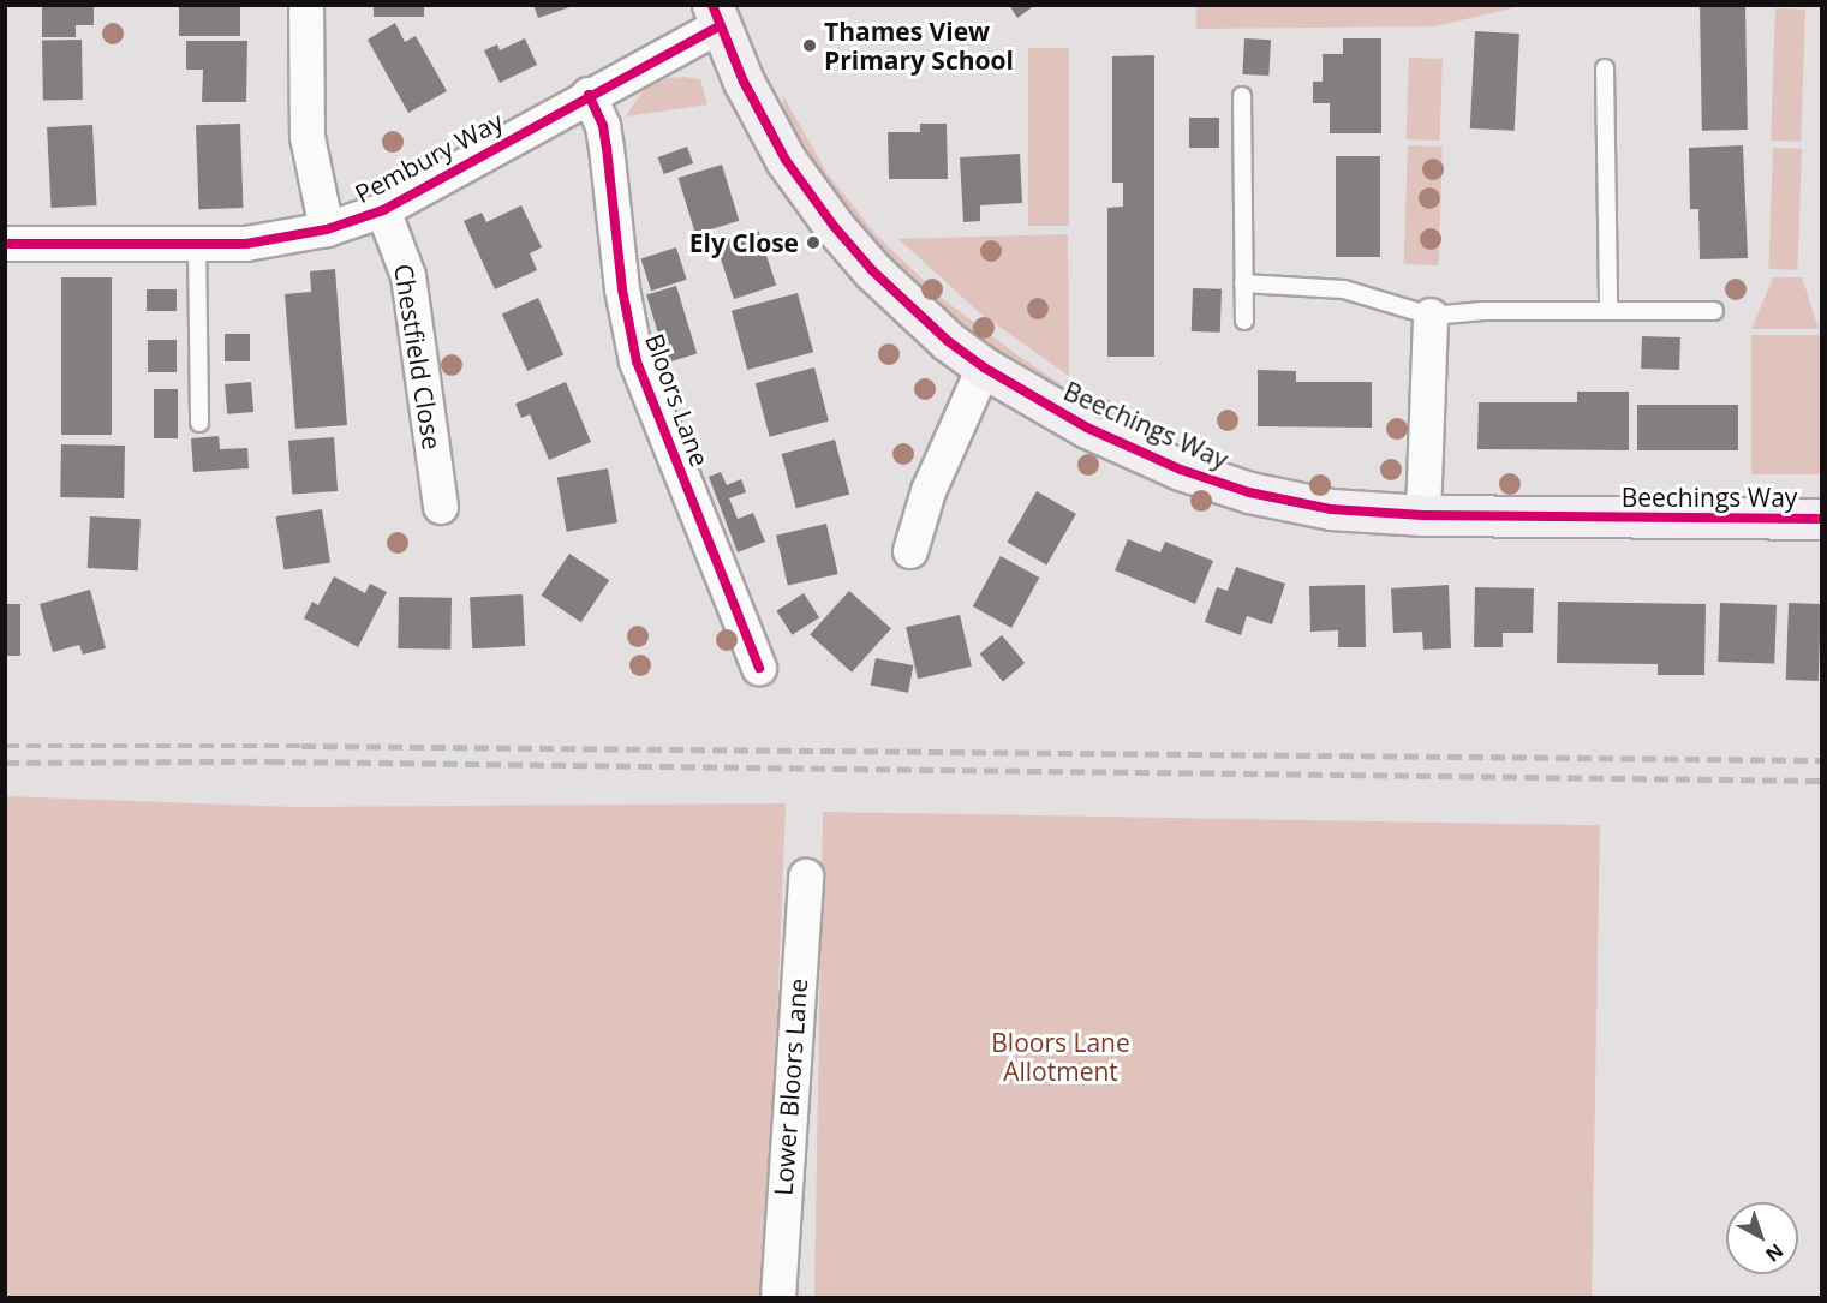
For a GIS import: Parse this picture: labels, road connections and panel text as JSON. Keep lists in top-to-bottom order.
{
  "streets": {
    "street": [
      "Pembury Way",
      "Chestfield Close",
      "Bloors Lane",
      "Beechings Way",
      "Lower Bloors Lane"
    ]
  },
  "crossings": [
    ["Pembury Way", "Chestfield Close"],
    ["Pembury Way", "Bloors Lane"],
    ["Pembury Way", "Beechings Way"]
  ],
  "parks": ["Bloors Lane Allotment"],
  "places": ["Thames View Primary School", "Ely Close"],
  "north": "bottom right"
}
